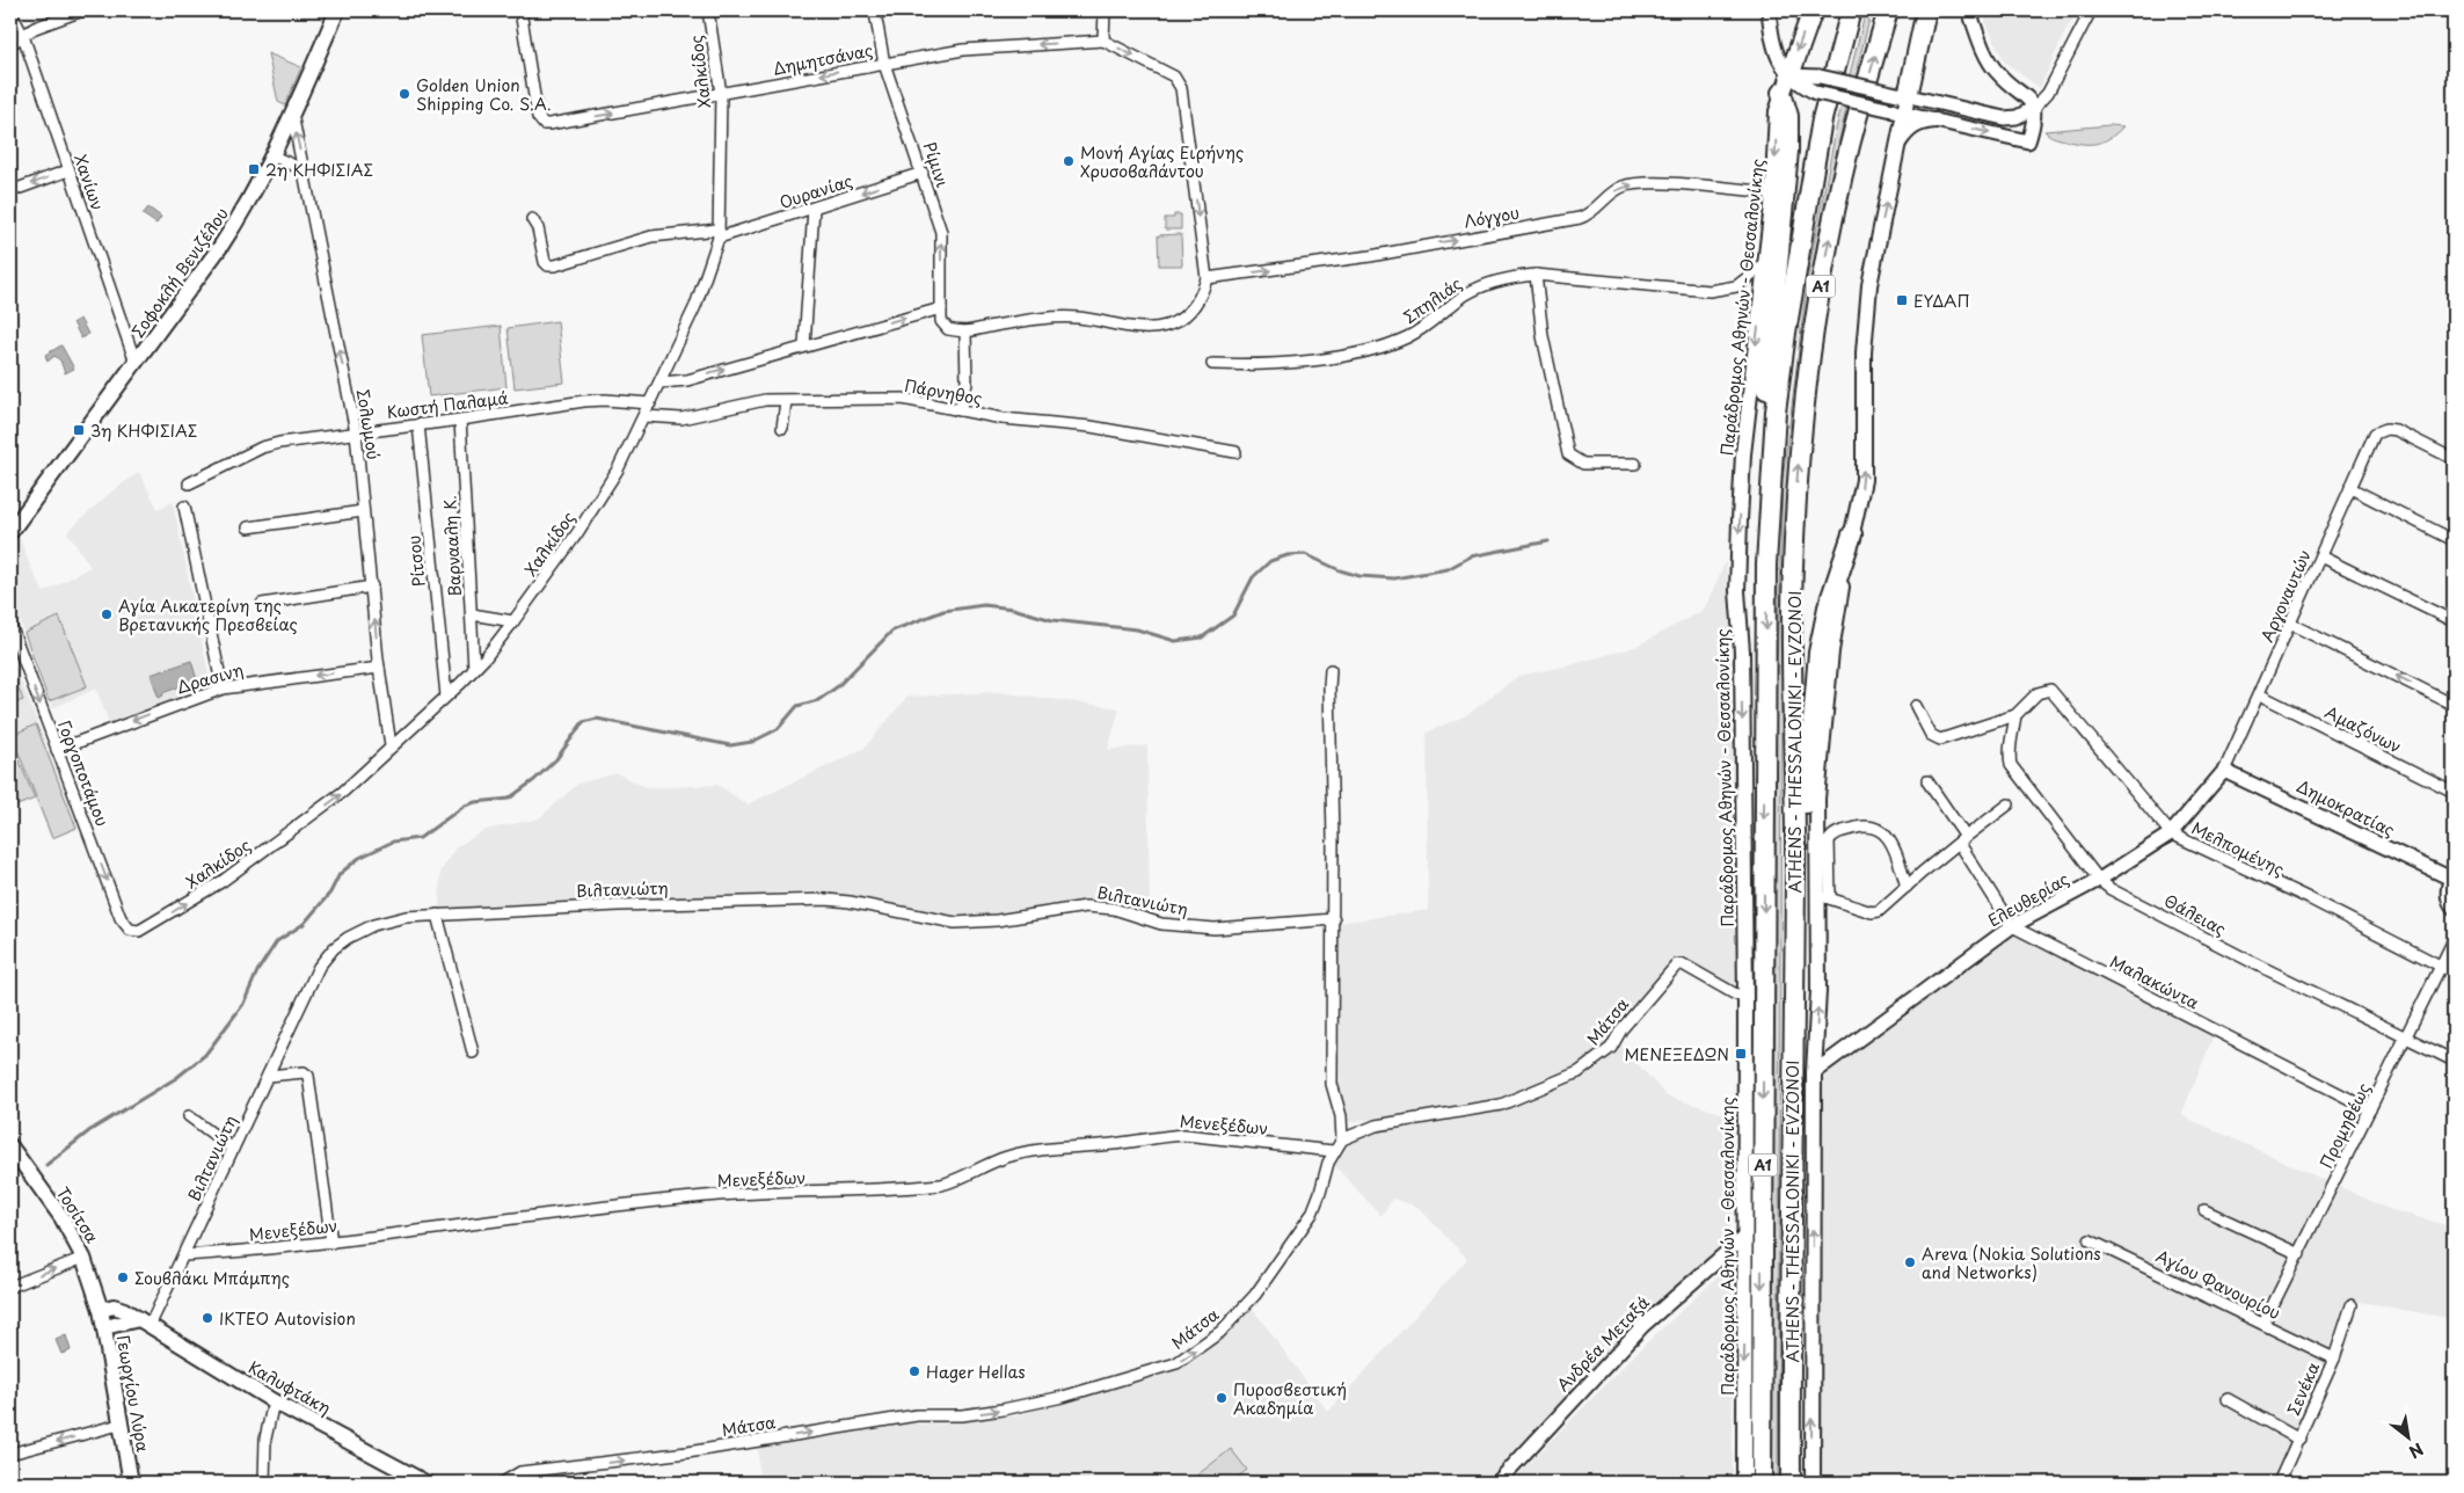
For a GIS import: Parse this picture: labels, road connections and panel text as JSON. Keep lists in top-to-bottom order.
{
  "streets": {
    "highway": ["Α1", "ATHENS - THESSALONIKI - EVZONOI"],
    "main road": [
      "Σοφοκλή Βενιζέλου",
      "Παράδρομος Αθηνών - Θεσσαλονίκης",
      "Τοσίτσα",
      "Καλυφτάκη",
      "Γεωργίου Λύρα"
    ],
    "street": [
      "Δημητσάνας",
      "Χαλκίδος",
      "Ρίμινι",
      "Χανίων",
      "Ουρανίας",
      "Λόγγου",
      "Σπηλιάς",
      "Πάρνηθος",
      "Κωστή Παλαμά",
      "Σολωμού",
      "Βαρνααλη Κ.",
      "Ρίτσου",
      "Αργοναυτών",
      "Δρασινη",
      "Αμαζόνων",
      "Γοργοποτάμου",
      "Δημοκρατίας",
      "Μελπομένης",
      "Βιλτανιώτη",
      "Ελευθερίας",
      "Θάλειας",
      "Μαλακώντα",
      "Μάτσα",
      "Μενεξέδων",
      "Προμηθέως",
      "Αγίου Φανουρίου",
      "Ανδρέα Μεταξά",
      "Σενέκα"
    ]
  },
  "crossings": [
    ["Δημητσάνας", "Χαλκίδος"],
    ["Δημητσάνας", "Ρίμινι"],
    ["Χαλκίδος", "Ουρανίας"],
    ["Χαλκίδος", "Πάρνηθος"],
    ["Χαλκίδος", "Κωστή Παλαμά"],
    ["Χαλκίδος", "Σολωμού"],
    ["Χαλκίδος", "Βαρνααλη Κ."],
    ["Χαλκίδος", "Ρίτσου"],
    ["Χαλκίδος", "Γοργοποτάμου"],
    ["Ρίμινι", "Ουρανίας"],
    ["Χανίων", "Σοφοκλή Βενιζέλου"],
    ["Λόγγου", "Παράδρομος Αθηνών - Θεσσαλονίκης"],
    ["Σοφοκλή Βενιζέλου", "Σολωμού"],
    ["Σπηλιάς", "Παράδρομος Αθηνών - Θεσσαλονίκης"],
    ["Παράδρομος Αθηνών - Θεσσαλονίκης", "Μάτσα"],
    ["Παράδρομος Αθηνών - Θεσσαλονίκης", "Ανδρέα Μεταξά"],
    ["Κωστή Παλαμά", "Σολωμού"],
    ["Κωστή Παλαμά", "Βαρνααλη Κ."],
    ["Κωστή Παλαμά", "Ρίτσου"],
    ["Σολωμού", "Δρασινη"],
    ["Αργοναυτών", "Αμαζόνων"],
    ["Αργοναυτών", "Δημοκρατίας"],
    ["Αργοναυτών", "Ελευθερίας"],
    ["Δρασινη", "Γοργοποτάμου"],
    ["Δημοκρατίας", "Ελευθερίας"],
    ["Μελπομένης", "Ελευθερίας"],
    ["Μελπομένης", "Θάλειας"],
    ["Μελπομένης", "Προμηθέως"],
    ["Βιλτανιώτη", "Μενεξέδων"],
    ["Βιλτανιώτη", "Καλυφτάκη"],
    ["Ελευθερίας", "Θάλειας"],
    ["Ελευθερίας", "Μαλακώντα"],
    ["Θάλειας", "Προμηθέως"],
    ["Μαλακώντα", "Προμηθέως"],
    ["Μάτσα", "Μενεξέδων"],
    ["Προμηθέως", "Αγίου Φανουρίου"],
    ["Τοσίτσα", "Καλυφτάκη"],
    ["Τοσίτσα", "Γεωργίου Λύρα"],
    ["Αγίου Φανουρίου", "Σενέκα"],
    ["Καλυφτάκη", "Γεωργίου Λύρα"]
  ],
  "one_way": [
    "Ρίμινι",
    "Λόγγου",
    "Σολωμού",
    "Γοργοποτάμου",
    "Μάτσα"
  ],
  "places": {
    "other": [
      "Golden Union Shipping Co. S.A.",
      "Μονή Αγίας Ειρήνης Χρυσοβαλάντου",
      "Αγία Αικατερίνη της Βρετανικής Πρεσβείας",
      "Areva (Nokia Solutions and Networks)",
      "Σουβλάκι Μπάμπης",
      "ΙΚΤΕΟ Autovision",
      "Hager Hellas",
      "Πυροσβεστική Ακαδημία"
    ],
    "transit": [
      "2η ΚΗΦΙΣΙΑΣ",
      "ΕΥΔΑΠ",
      "3η ΚΗΦΙΣΙΑΣ",
      "ΜΕΝΕΞΕΔΩΝ"
    ]
  },
  "north": "bottom right"
}
